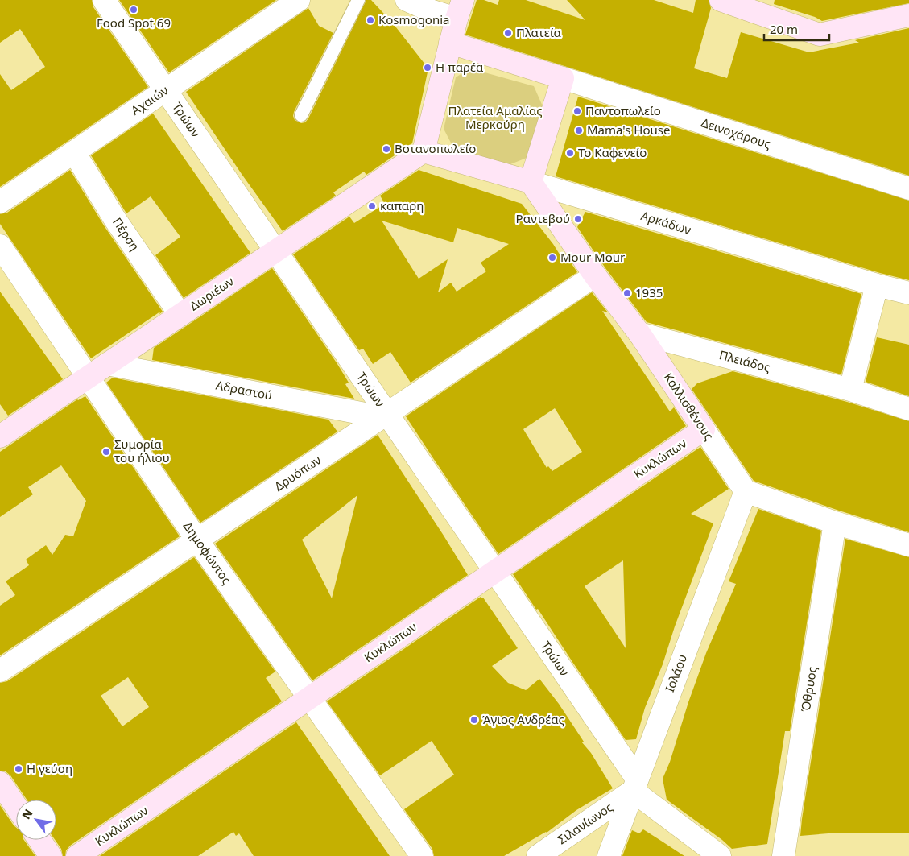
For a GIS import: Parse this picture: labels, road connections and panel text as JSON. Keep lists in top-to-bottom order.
{
  "streets": {
    "street": [
      "Αχαιών",
      "Τρώων",
      "Δεινοχάρους",
      "Αρκάδων",
      "Πέρση",
      "Δωριέων",
      "Πλειάδος",
      "Αδραστού",
      "Καλλισθένους",
      "Κυκλώπων",
      "Δρυόπων",
      "Δημοφώντος",
      "Ιολάου",
      "Όθρυος",
      "Σιλανίωνος"
    ]
  },
  "crossings": [
    ["Αχαιών", "Τρώων"],
    ["Αχαιών", "Πέρση"],
    ["Τρώων", "Δωριέων"],
    ["Τρώων", "Αδραστού"],
    ["Τρώων", "Κυκλώπων"],
    ["Τρώων", "Δρυόπων"],
    ["Τρώων", "Ιολάου"],
    ["Τρώων", "Σιλανίωνος"],
    ["Αρκάδων", "Δωριέων"],
    ["Αρκάδων", "Καλλισθένους"],
    ["Πέρση", "Δωριέων"],
    ["Δωριέων", "Αδραστού"],
    ["Δωριέων", "Δημοφώντος"],
    ["Πλειάδος", "Καλλισθένους"],
    ["Αδραστού", "Δρυόπων"],
    ["Καλλισθένους", "Κυκλώπων"],
    ["Καλλισθένους", "Δρυόπων"],
    ["Καλλισθένους", "Ιολάου"],
    ["Κυκλώπων", "Δημοφώντος"],
    ["Δρυόπων", "Δημοφώντος"],
    ["Ιολάου", "Σιλανίωνος"]
  ],
  "parks": ["Πλατεία Αμαλίας Μερκούρη"],
  "places": [
    "Food Spot 69",
    "Kosmogonia",
    "Πλατεία",
    "Η παρέα",
    "Παντοπωλείο",
    "Mama's House",
    "Βοτανοπωλείο",
    "Το Καφενείο",
    "καπαρη",
    "Ραντεβού",
    "Mour Mour",
    "1935",
    "Συμορία του ήλιου",
    "Άγιος Ανδρέας",
    "Η γεύση"
  ],
  "scale_bar": "20 m",
  "north": "top left"
}
